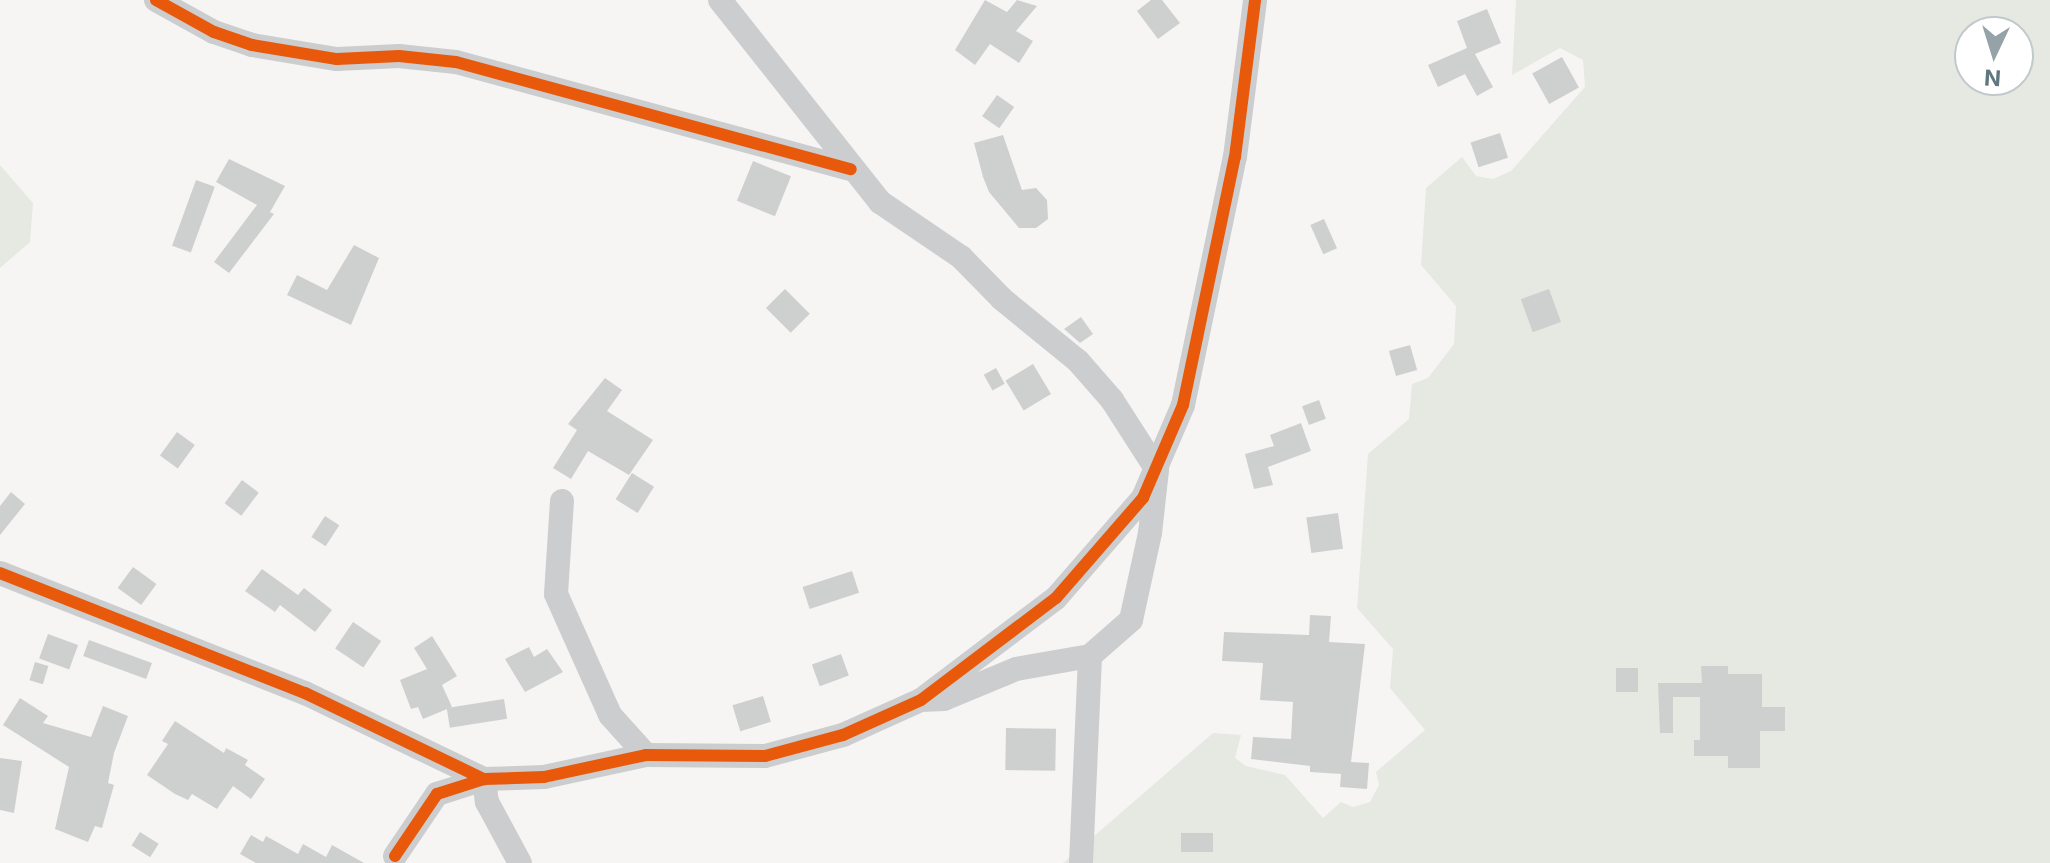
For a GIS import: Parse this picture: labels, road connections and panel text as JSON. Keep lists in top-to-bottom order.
{
  "north": "bottom"
}
